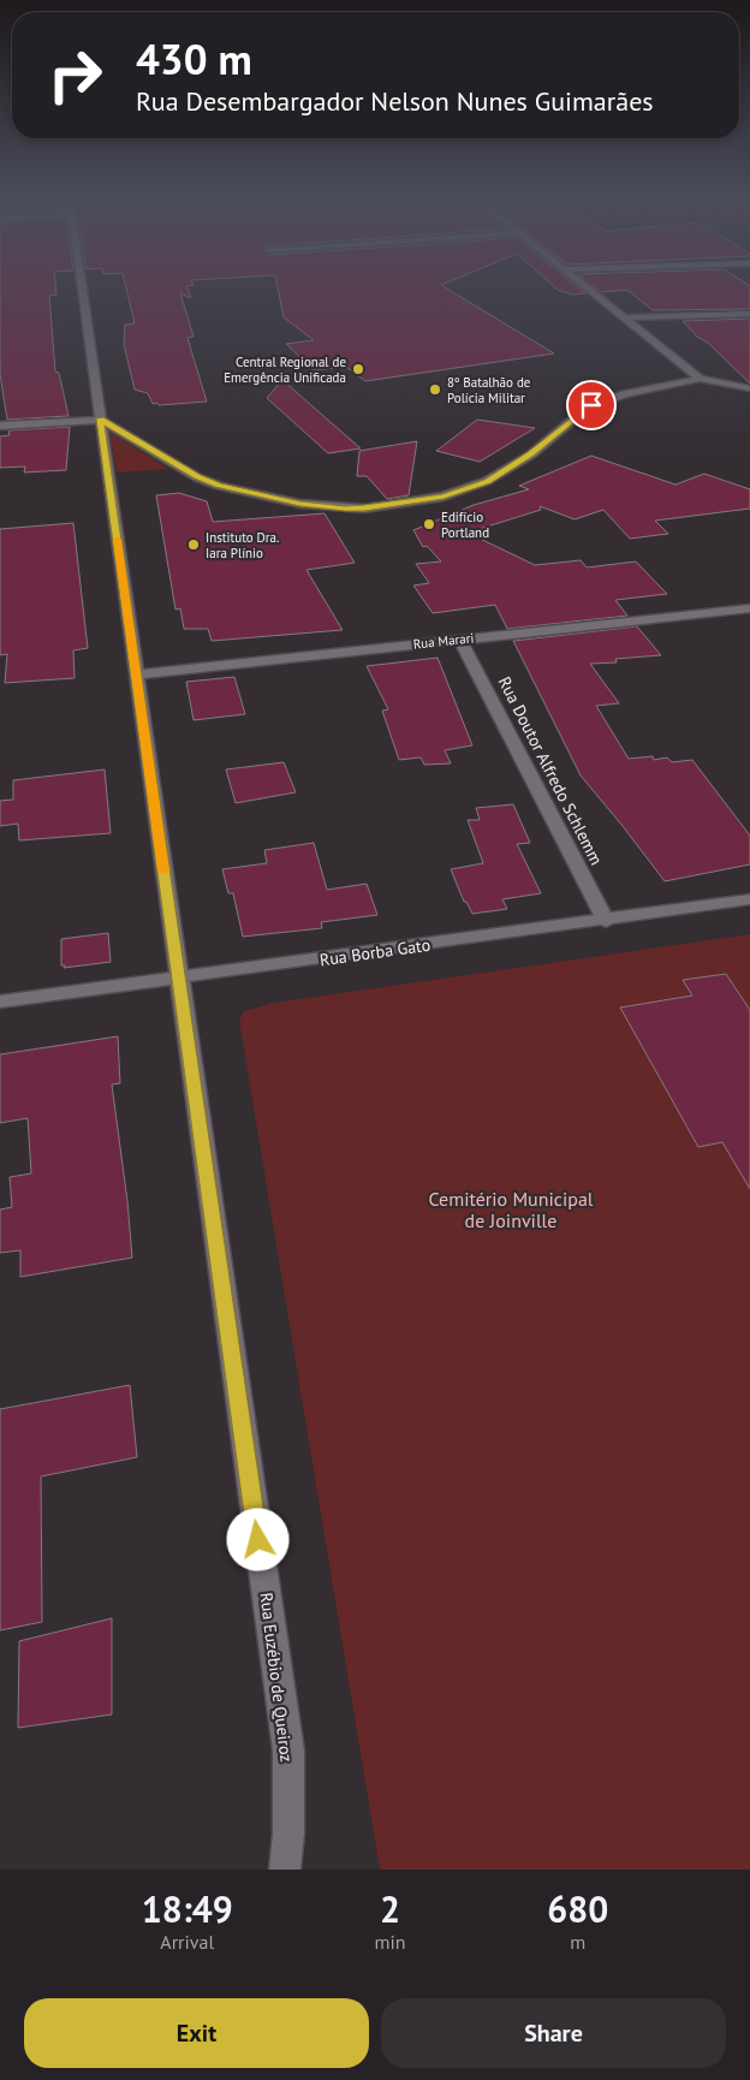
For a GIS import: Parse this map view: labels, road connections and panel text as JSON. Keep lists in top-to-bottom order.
{
  "streets": {
    "street": [
      "Rua Marari",
      "Rua Doutor Alfredo Schlemm",
      "Rua Borba Gato",
      "Rua Euzébio de Queiroz"
    ]
  },
  "crossings": [
    ["Rua Marari", "Rua Doutor Alfredo Schlemm"],
    ["Rua Marari", "Rua Euzébio de Queiroz"],
    ["Rua Doutor Alfredo Schlemm", "Rua Borba Gato"],
    ["Rua Borba Gato", "Rua Euzébio de Queiroz"]
  ],
  "parks": ["Cemitério Municipal de Joinville"],
  "places": [
    "Central Regional de Emergência Unificada",
    "8º Batalhão de Polícia Militar",
    "Edifício Portland",
    "Instituto Dra. Iara Plínio"
  ],
  "page": {
    "turn": ["430 m", "Rua Desembargador Nelson Nunes Guimarães"],
    "eta": [
      "18:49",
      "Arrival",
      "2",
      "min",
      "680",
      "m"
    ],
    "buttons": ["Exit", "Share"]
  }
}
